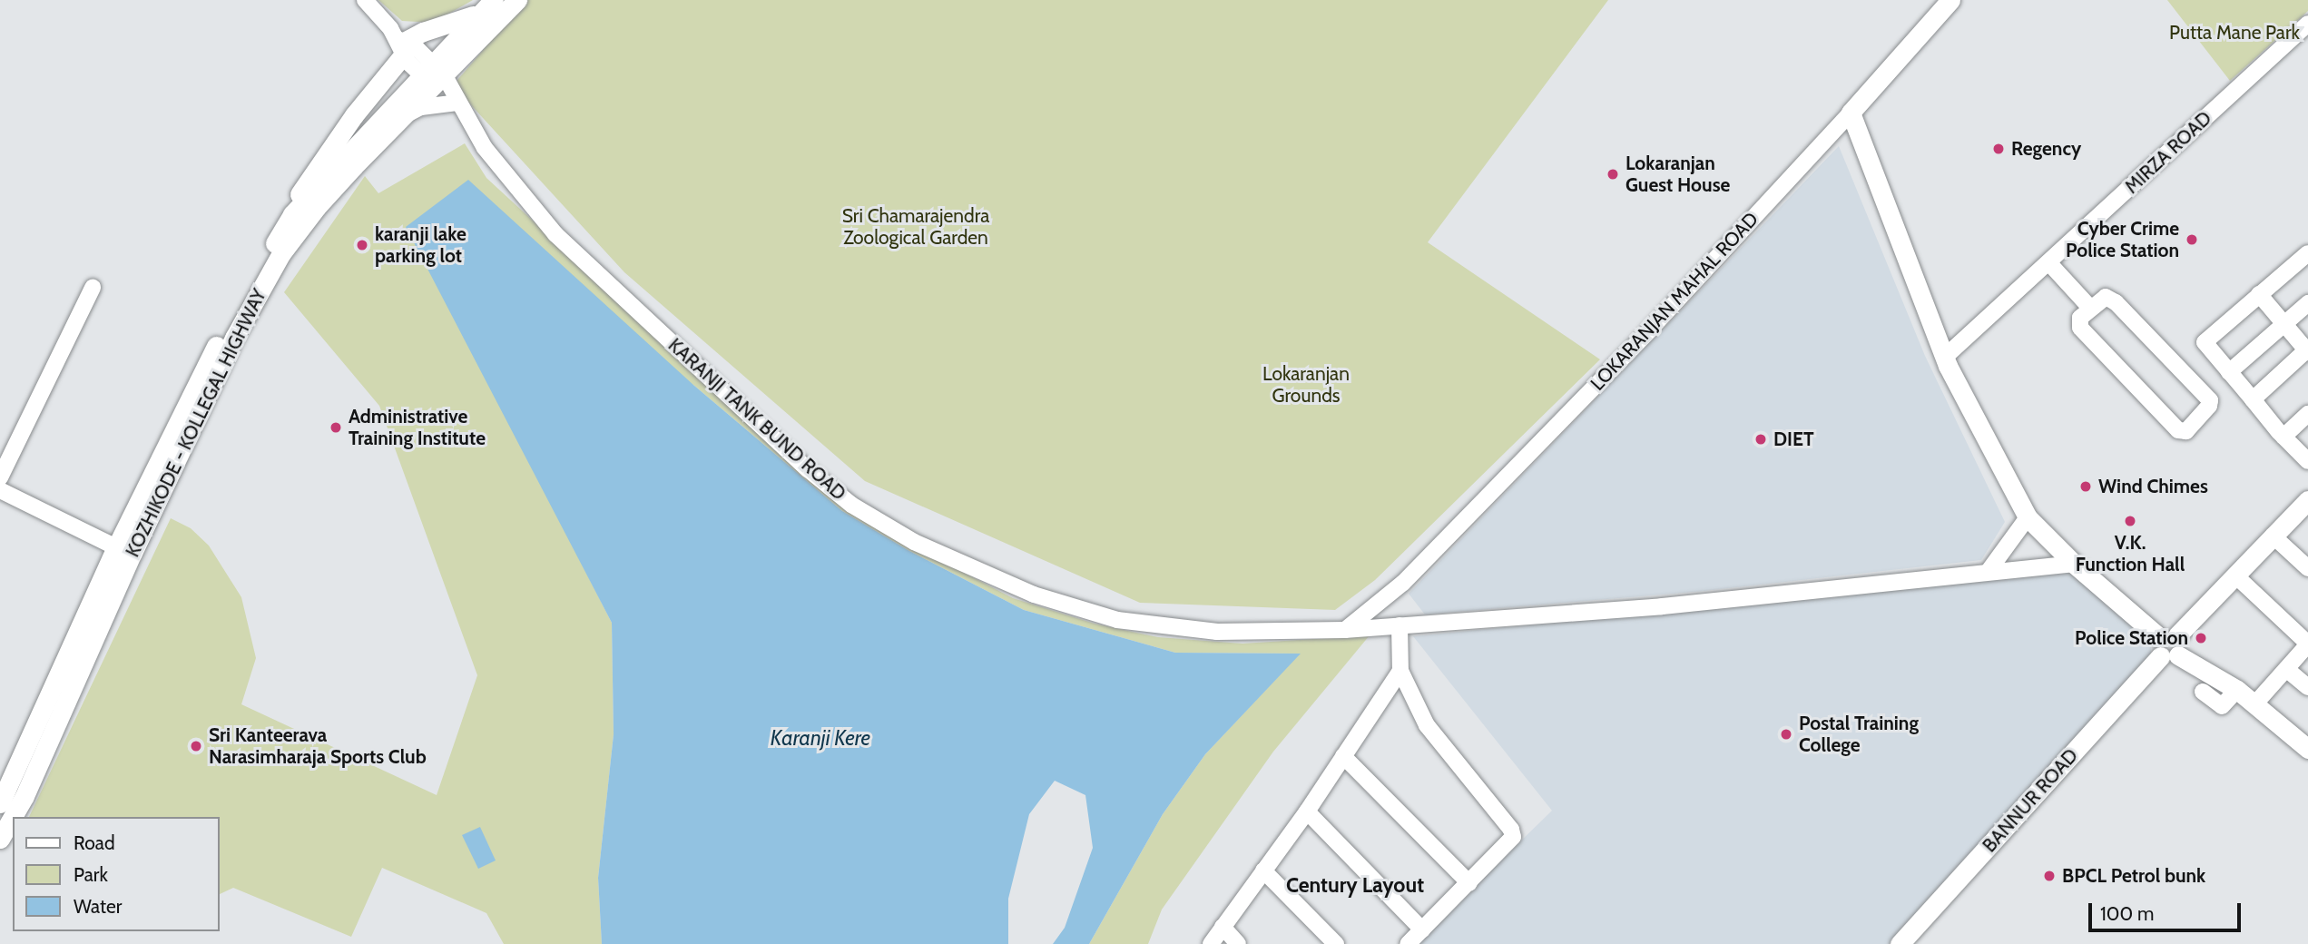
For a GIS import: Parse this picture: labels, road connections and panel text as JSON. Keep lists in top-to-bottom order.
{
  "streets": {
    "main road": ["LOKARANJAN MAHAL ROAD", "KOZHIKODE - KOLLEGAL HIGHWAY", "BANNUR ROAD"],
    "street": ["MIRZA ROAD", "KARANJI TANK BUND ROAD"]
  },
  "crossings": [
    ["LOKARANJAN MAHAL ROAD", "KARANJI TANK BUND ROAD"],
    ["KARANJI TANK BUND ROAD", "KOZHIKODE - KOLLEGAL HIGHWAY"]
  ],
  "districts": ["Century Layout"],
  "water": ["Karanji Kere"],
  "parks": ["Putta Mane Park", "Sri Chamarajendra Zoological Garden", "Lokaranjan Grounds"],
  "places": [
    "Regency",
    "Lokaranjan Guest House",
    "Cyber Crime Police Station",
    "karanji lake parking lot",
    "Administrative Training Institute",
    "DIET",
    "Wind Chimes",
    "V.K. Function Hall",
    "Police Station",
    "Postal Training College",
    "Sri Kanteerava Narasimharaja Sports Club",
    "BPCL Petrol bunk"
  ],
  "legend": ["Road", "Park", "Water"],
  "scale_bar": "100 m"
}
